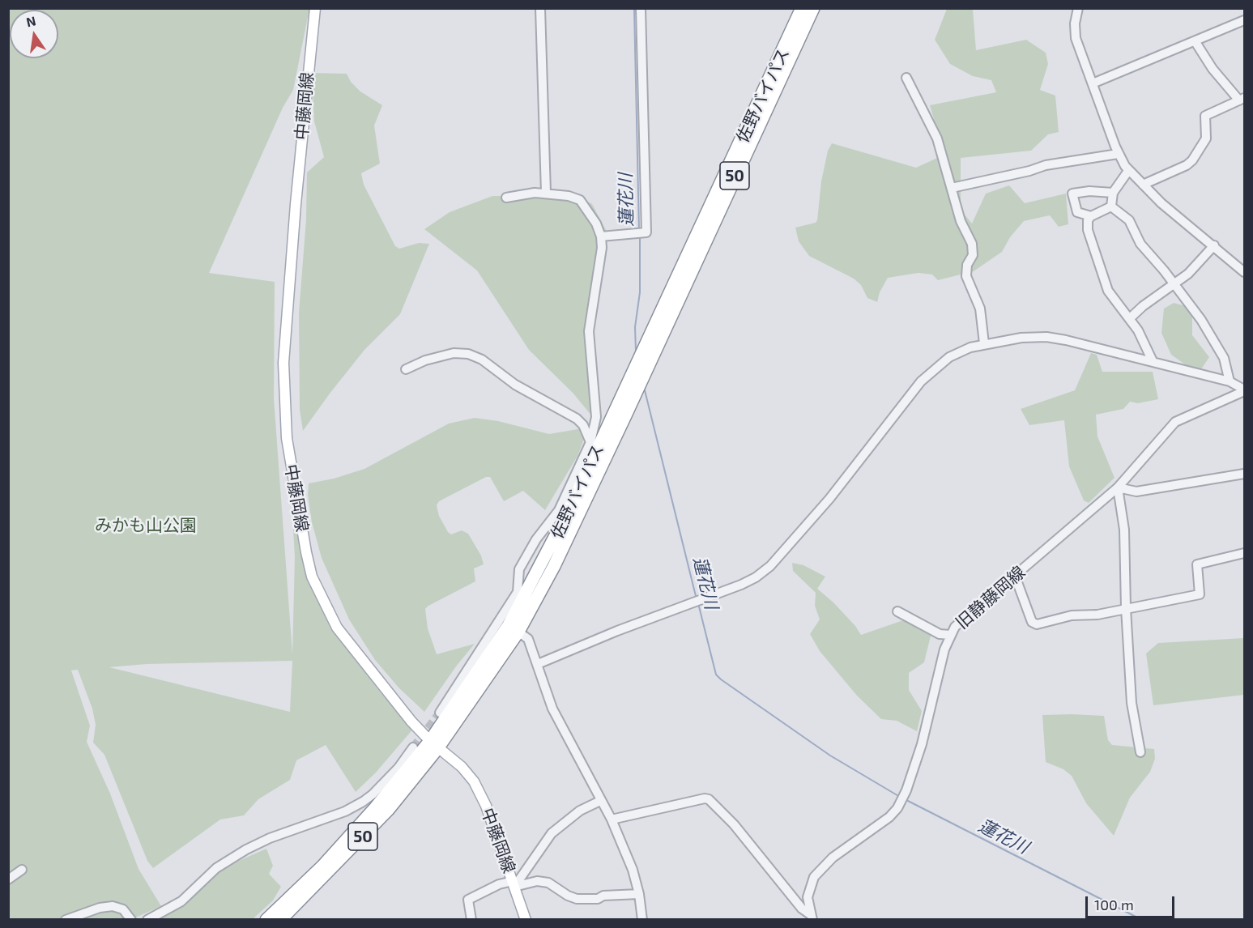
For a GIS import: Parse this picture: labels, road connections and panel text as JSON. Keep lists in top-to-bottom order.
{
  "streets": {
    "highway": ["佐野バイパス", "50"],
    "main road": ["中藤岡線"],
    "street": ["旧静藤岡線"]
  },
  "crossings": [
    ["佐野バイパス", "中藤岡線"]
  ],
  "water": ["蓮花川"],
  "parks": ["みかも山公園"],
  "scale_bar": "100 m",
  "north": "top"
}
